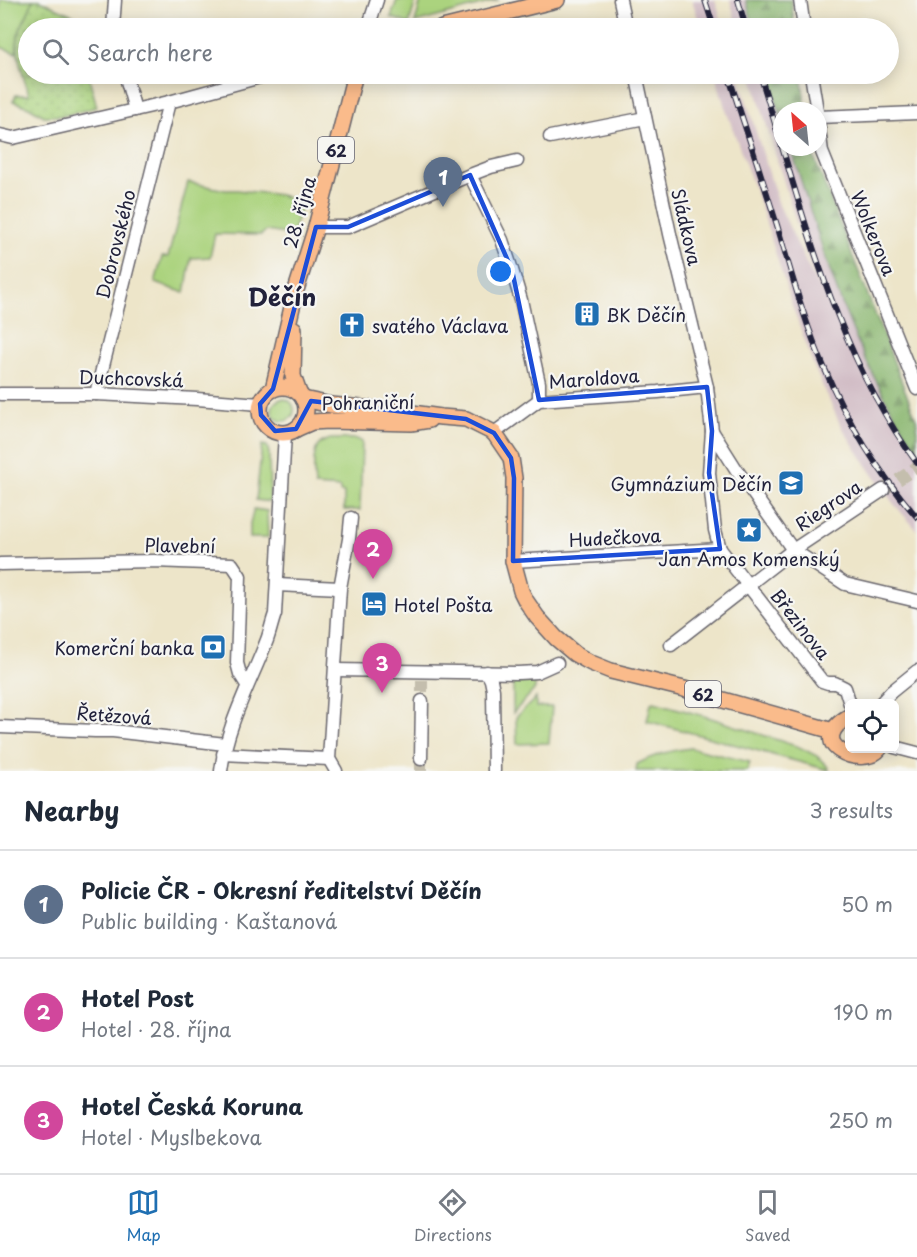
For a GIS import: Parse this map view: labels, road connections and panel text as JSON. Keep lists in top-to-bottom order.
{
  "streets": {
    "main road": ["62", "28. října", "Pohraniční"],
    "street": [
      "Sládkova",
      "Wolkerova",
      "Dobrovského",
      "Duchcovská",
      "Maroldova",
      "Riegrova",
      "Hudečkova",
      "Plavební",
      "Březinova",
      "Řetězová"
    ]
  },
  "crossings": [
    ["28. října", "Duchcovská"],
    ["28. října", "Pohraniční"],
    ["Sládkova", "Maroldova"],
    ["Sládkova", "Hudečkova"],
    ["Dobrovského", "Duchcovská"],
    ["Duchcovská", "Pohraniční"],
    ["Maroldova", "Pohraniční"],
    ["Pohraniční", "Hudečkova"],
    ["Riegrova", "Březinova"]
  ],
  "districts": ["Děčín"],
  "places": {
    "building": ["BK Děčín"],
    "church": ["svatého Václava"],
    "school or university": ["Gymnázium Děčín"],
    "place": ["Jan Amos Komenský"],
    "hotel": ["Hotel Pošta"],
    "bank": ["Komerční banka"]
  },
  "north": "top left",
  "page": {
    "search": "Search here",
    "pins": ["1", "2", "3"],
    "heading": ["Nearby", "3 results"],
    "list": [
      {
        "mark": "1",
        "name": "Policie ČR - Okresní ředitelství Děčín",
        "note": "Public building · Kaštanová",
        "value": "50 m"
      },
      {
        "mark": "2",
        "name": "Hotel Post",
        "note": "Hotel · 28. října",
        "value": "190 m"
      },
      {
        "mark": "3",
        "name": "Hotel Česká Koruna",
        "note": "Hotel · Myslbekova",
        "value": "250 m"
      }
    ],
    "nav": ["Map", "Directions", "Saved"]
  }
}
